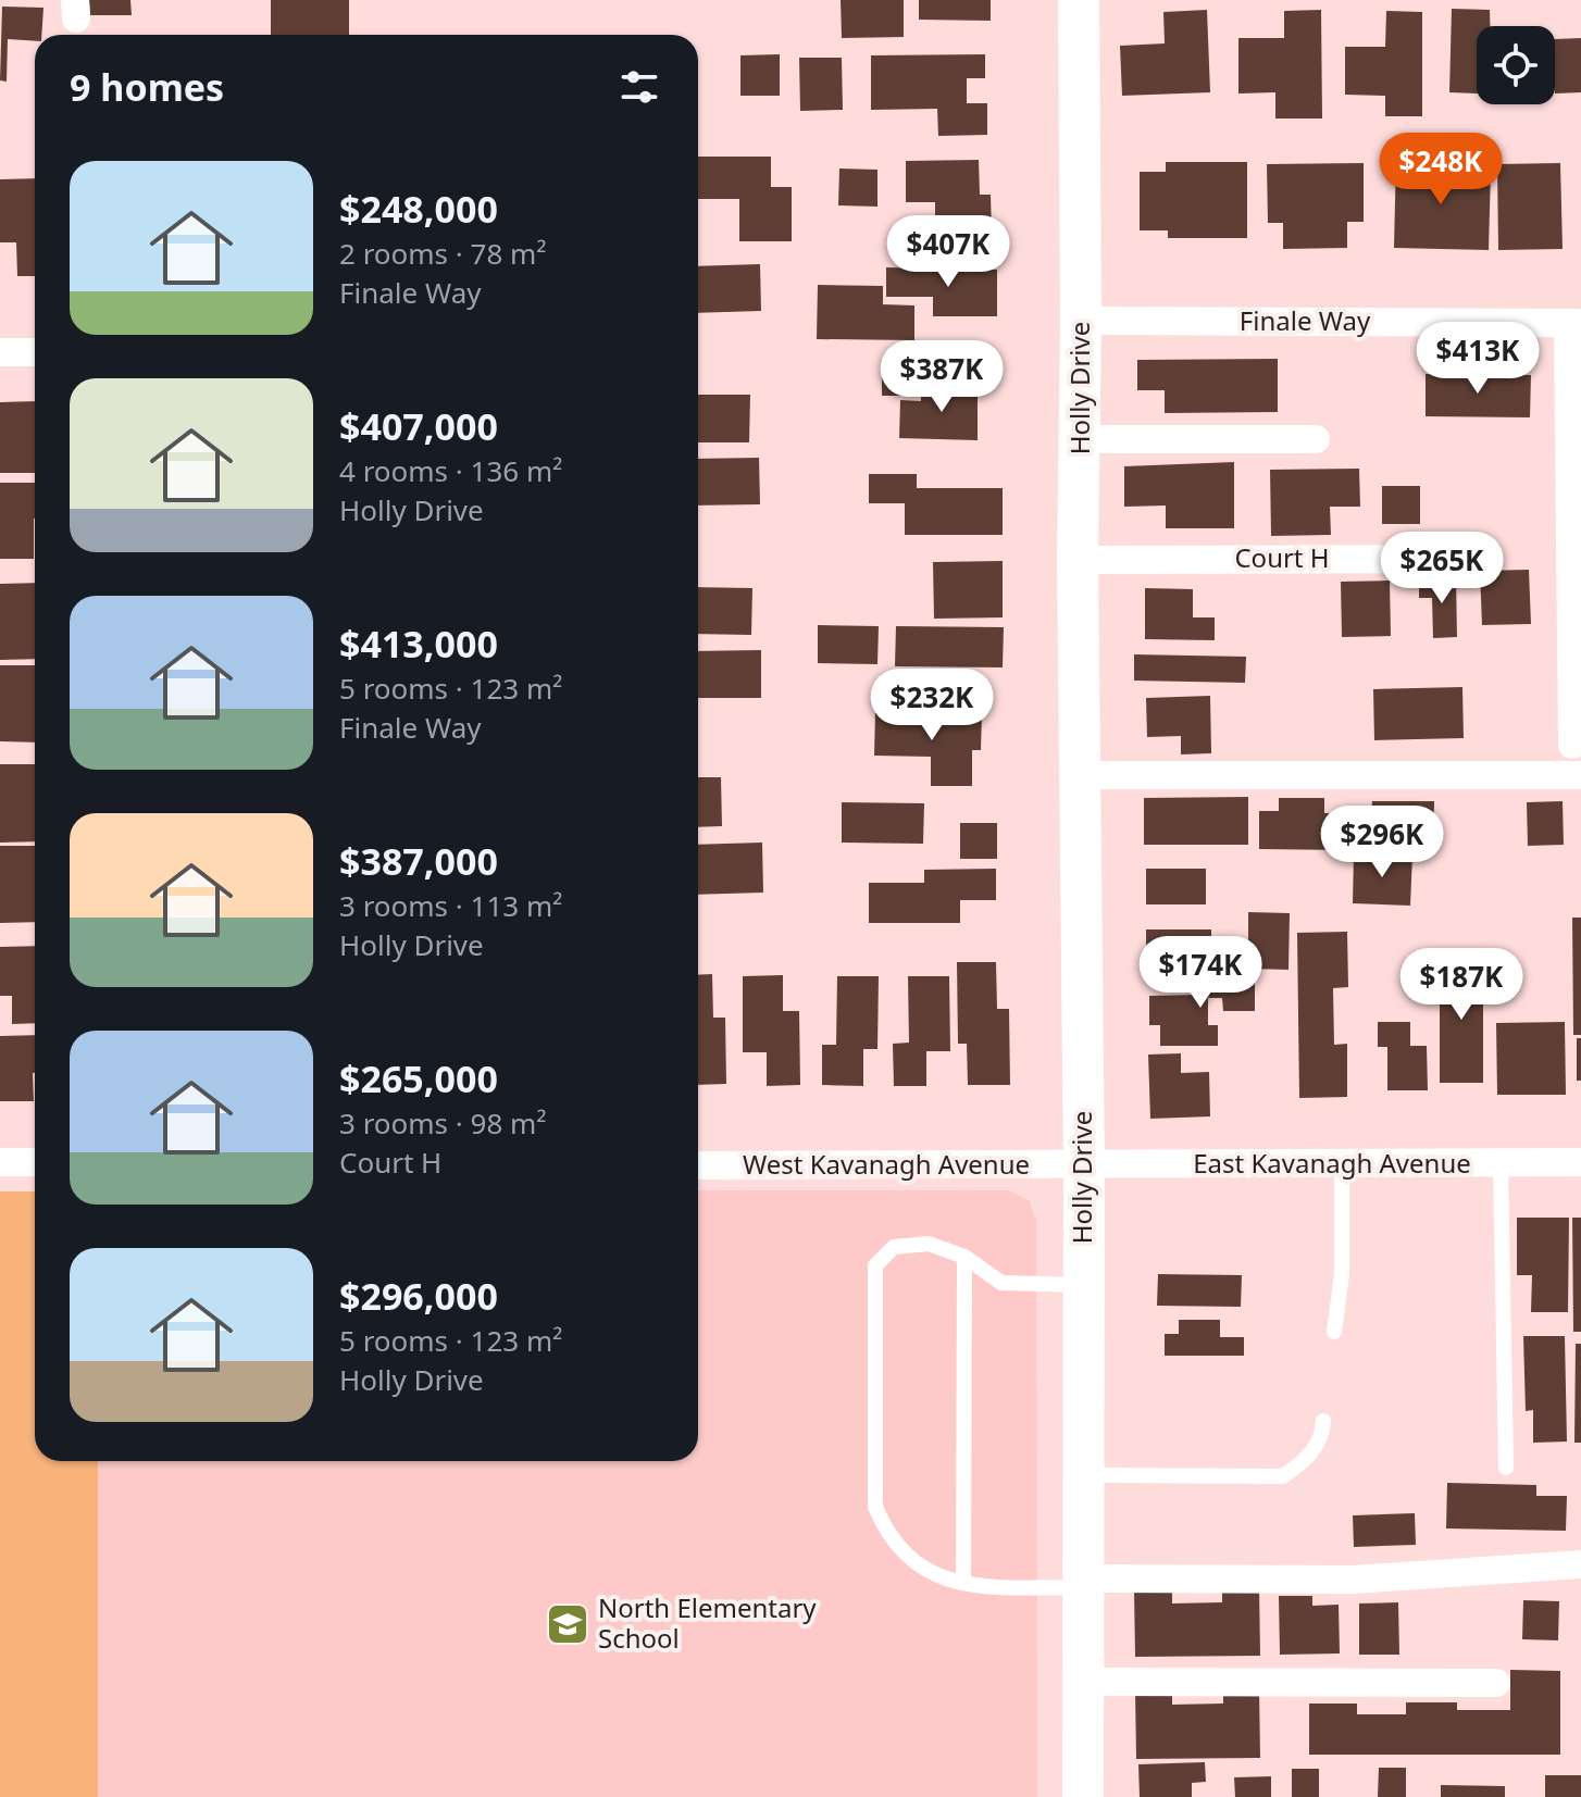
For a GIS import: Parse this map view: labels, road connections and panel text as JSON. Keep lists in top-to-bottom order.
{
  "streets": {
    "street": [
      "Finale Way",
      "Holly Drive",
      "Court H",
      "East Kavanagh Avenue",
      "West Kavanagh Avenue"
    ]
  },
  "crossings": [
    ["Finale Way", "Holly Drive"],
    ["Holly Drive", "Court H"],
    ["Holly Drive", "East Kavanagh Avenue"],
    ["Holly Drive", "West Kavanagh Avenue"],
    ["East Kavanagh Avenue", "West Kavanagh Avenue"]
  ],
  "places": {
    "school or university": ["North Elementary School"]
  },
  "page": {
    "heading": "9 homes",
    "price": [
      "$248K",
      "$407K",
      "$413K",
      "$387K",
      "$265K",
      "$232K",
      "$296K",
      "$174K",
      "$187K"
    ],
    "list": [
      {
        "name": "$248,000",
        "note": "2 rooms · 78 m² · Finale Way"
      },
      {
        "name": "$407,000",
        "note": "4 rooms · 136 m² · Holly Drive"
      },
      {
        "name": "$413,000",
        "note": "5 rooms · 123 m² · Finale Way"
      },
      {
        "name": "$387,000",
        "note": "3 rooms · 113 m² · Holly Drive"
      },
      {
        "name": "$265,000",
        "note": "3 rooms · 98 m² · Court H"
      },
      {
        "name": "$296,000",
        "note": "5 rooms · 123 m² · Holly Drive"
      }
    ]
  }
}
